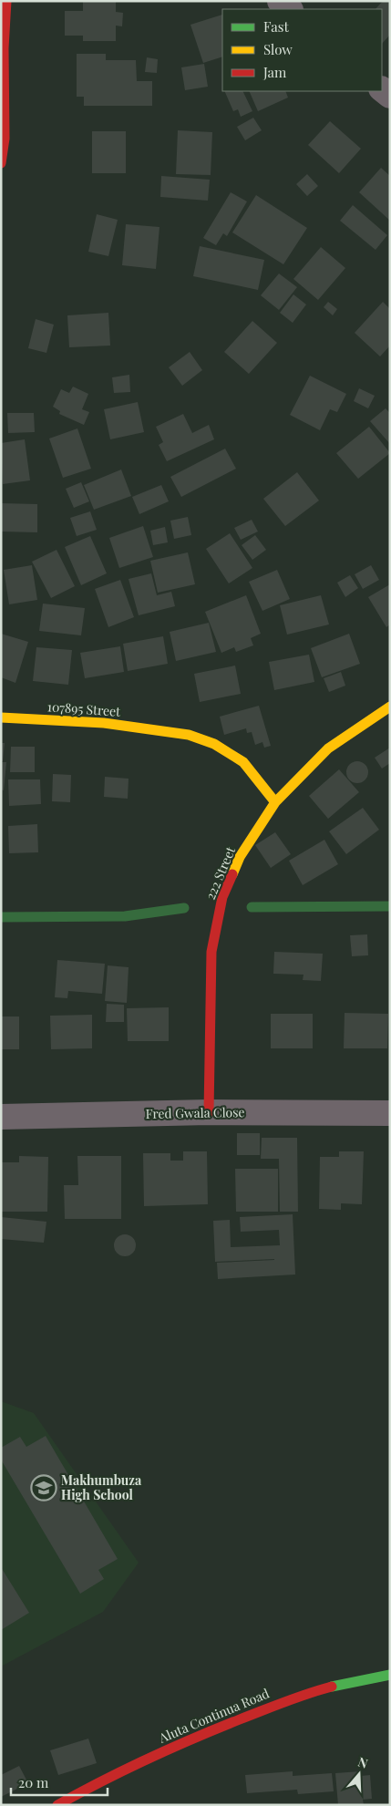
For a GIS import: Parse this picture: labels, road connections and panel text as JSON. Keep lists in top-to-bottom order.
{
  "streets": {
    "street": [
      "107895 Street",
      "222 Street",
      "Fred Gwala Close",
      "Aluta Continua Road"
    ]
  },
  "crossings": [
    ["107895 Street", "222 Street"],
    ["222 Street", "Fred Gwala Close"]
  ],
  "places": {
    "school or university": ["Makhumbuza High School"]
  },
  "legend": ["Fast", "Slow", "Jam"],
  "scale_bar": "20 m",
  "north": "top"
}
